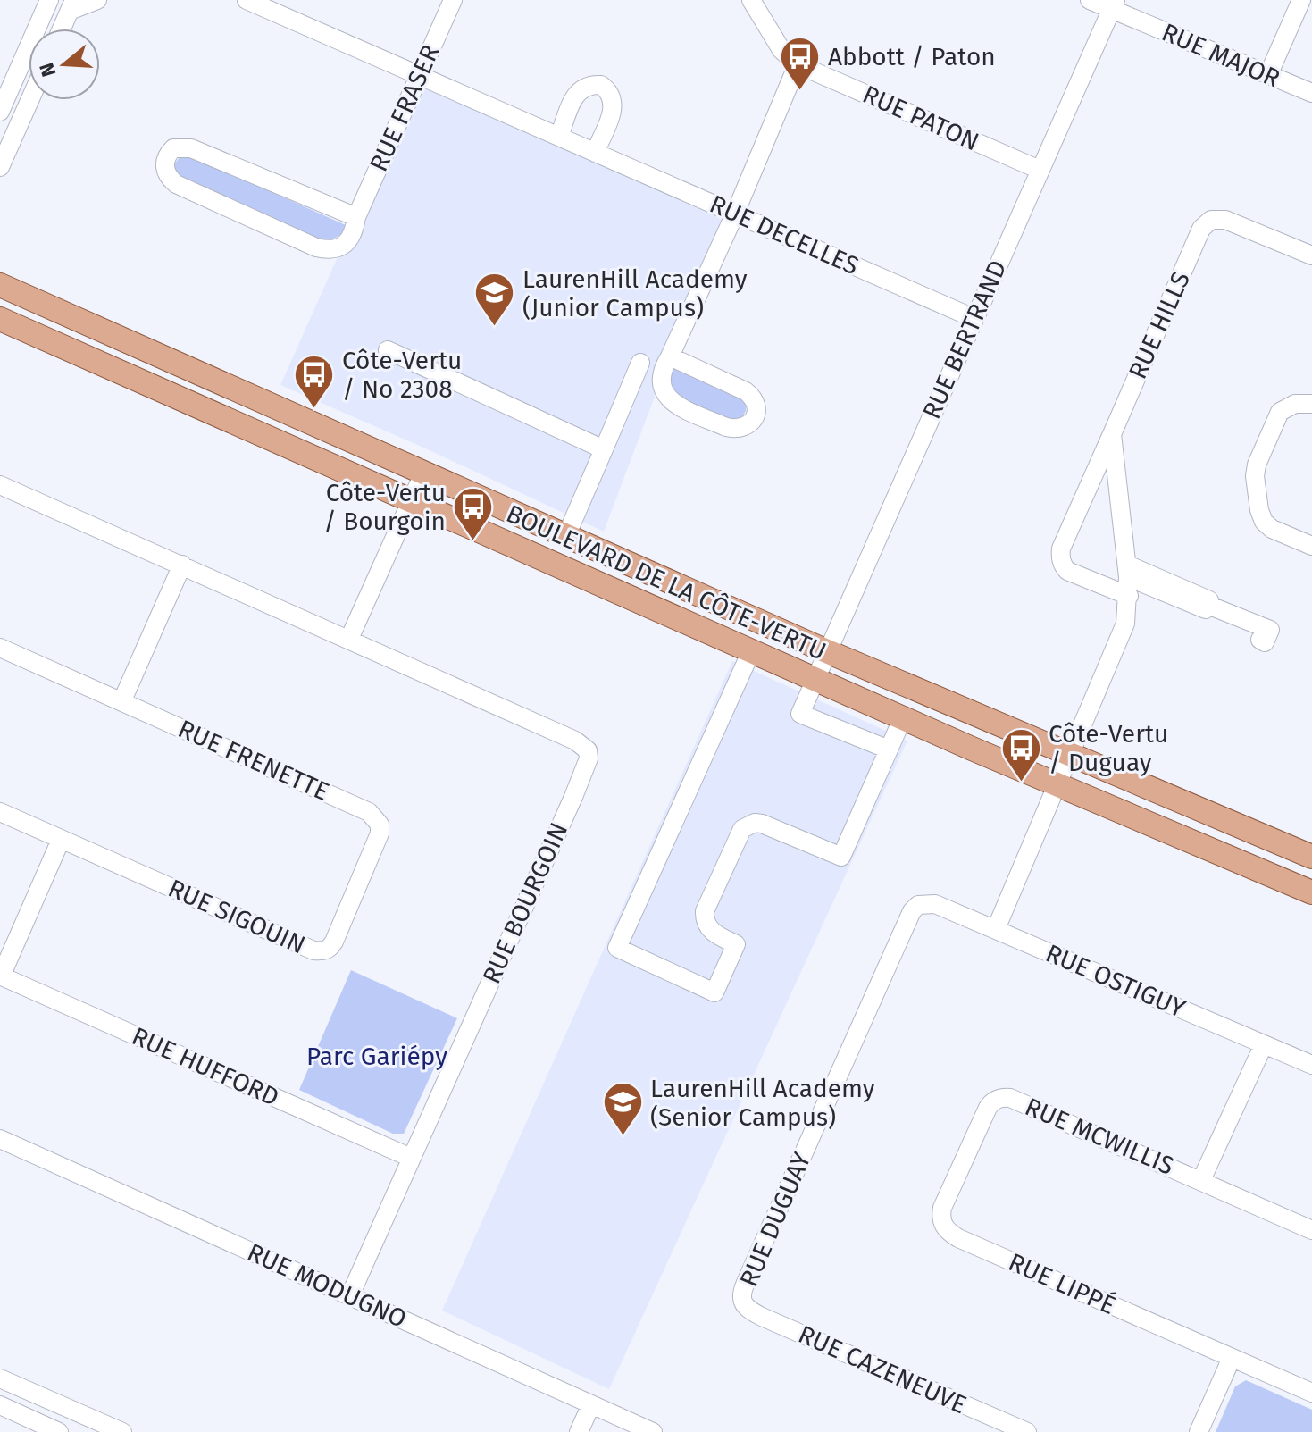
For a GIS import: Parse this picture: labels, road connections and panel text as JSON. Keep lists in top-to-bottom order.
{
  "streets": {
    "main road": ["BOULEVARD DE LA CÔTE-VERTU"],
    "street": [
      "RUE MAJOR",
      "RUE FRASER",
      "RUE PATON",
      "RUE DECELLES",
      "RUE HILLS",
      "RUE BERTRAND",
      "RUE FRENETTE",
      "RUE BOURGOIN",
      "RUE SIGOUIN",
      "RUE OSTIGUY",
      "RUE HUFFORD",
      "RUE MCWILLIS",
      "RUE DUGUAY",
      "RUE LIPPÉ",
      "RUE MODUGNO",
      "RUE CAZENEUVE"
    ]
  },
  "crossings": [
    ["RUE MAJOR", "RUE BERTRAND"],
    ["RUE FRASER", "RUE DECELLES"],
    ["RUE PATON", "RUE BERTRAND"],
    ["RUE DECELLES", "RUE BERTRAND"],
    ["RUE BERTRAND", "BOULEVARD DE LA CÔTE-VERTU"],
    ["RUE FRENETTE", "RUE SIGOUIN"],
    ["RUE BOURGOIN", "RUE HUFFORD"],
    ["RUE BOURGOIN", "RUE MODUGNO"],
    ["RUE OSTIGUY", "RUE MCWILLIS"],
    ["RUE OSTIGUY", "RUE DUGUAY"],
    ["RUE MCWILLIS", "RUE LIPPÉ"],
    ["RUE DUGUAY", "RUE CAZENEUVE"]
  ],
  "parks": ["Parc Gariépy"],
  "places": {
    "bus stop": [
      "Abbott / Paton",
      "Côte-Vertu / No 2308",
      "Côte-Vertu / Bourgoin",
      "Côte-Vertu / Duguay"
    ],
    "school or university": ["LaurenHill Academy (Junior Campus)", "LaurenHill Academy (Senior Campus)"]
  },
  "north": "left"
}
